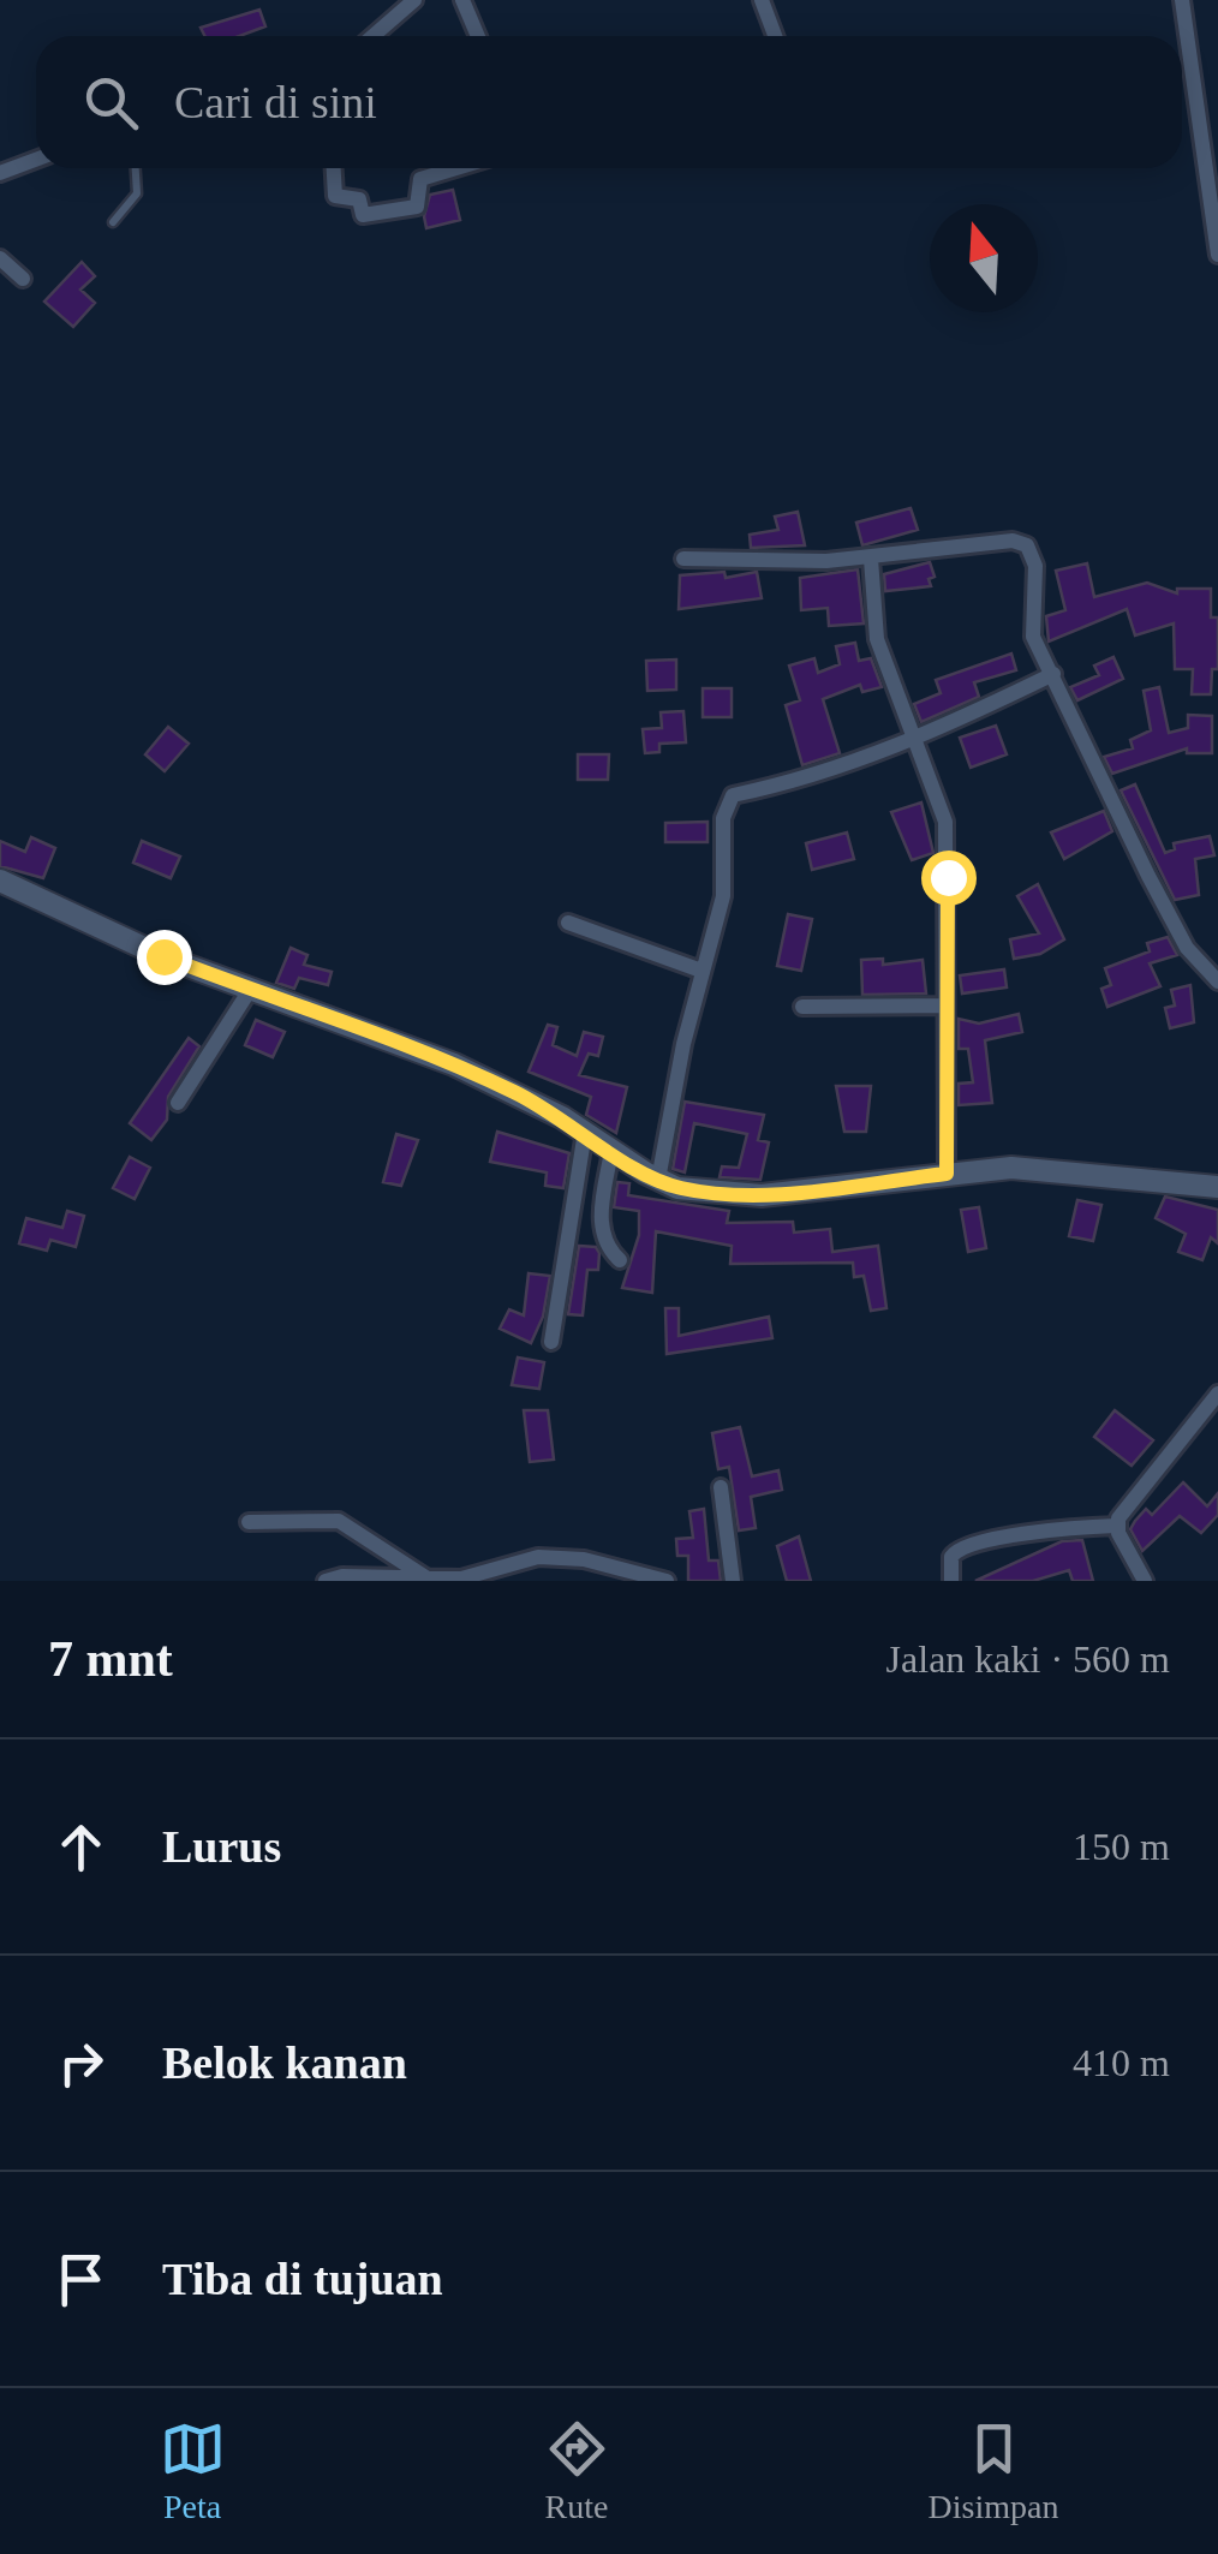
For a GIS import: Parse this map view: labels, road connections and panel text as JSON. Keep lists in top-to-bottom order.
{
  "north": "top",
  "page": {
    "search": "Cari di sini",
    "heading": ["7 mnt", "Jalan kaki · 560 m"],
    "list": [
      ["Lurus", "150 m"],
      ["Belok kanan", "410 m"],
      "Tiba di tujuan"
    ],
    "nav": ["Peta", "Rute", "Disimpan"]
  }
}
